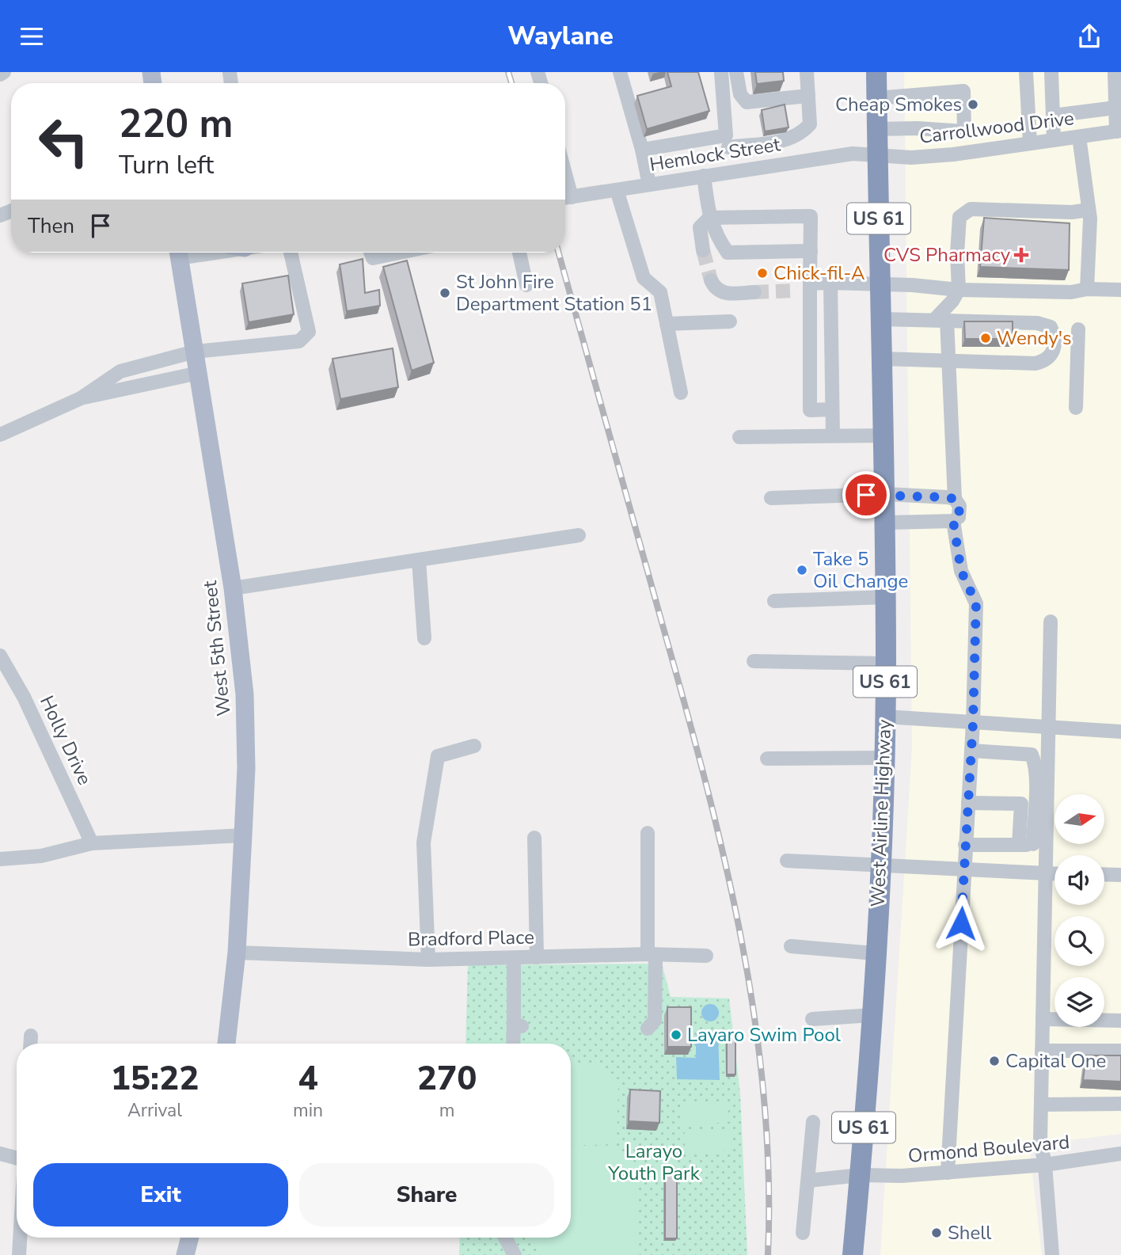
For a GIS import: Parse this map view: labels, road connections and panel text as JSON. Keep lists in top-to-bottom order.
{
  "streets": {
    "highway": ["US 61", "West Airline Highway"],
    "main road": ["West 5th Street"],
    "street": [
      "Carrollwood Drive",
      "Hemlock Street",
      "Holly Drive",
      "Bradford Place",
      "Ormond Boulevard"
    ]
  },
  "crossings": [
    ["Carrollwood Drive", "Hemlock Street"],
    ["Carrollwood Drive", "West Airline Highway"],
    ["Hemlock Street", "West Airline Highway"],
    ["West 5th Street", "Bradford Place"],
    ["West Airline Highway", "Ormond Boulevard"]
  ],
  "parks": ["Larayo Youth Park"],
  "places": {
    "other": [
      "Cheap Smokes",
      "Chick-fil-A",
      "St John Fire Department Station 51",
      "Wendy's",
      "Take 5 Oil Change",
      "Layaro Swim Pool",
      "Capital One",
      "Shell"
    ],
    "health": ["CVS Pharmacy"]
  },
  "north": "right",
  "page": {
    "header": "Waylane",
    "turn": ["220 m", "Turn left"],
    "then": "Then",
    "eta": [
      "15:22",
      "Arrival",
      "4",
      "min",
      "270",
      "m"
    ],
    "buttons": ["Exit", "Share"]
  }
}
